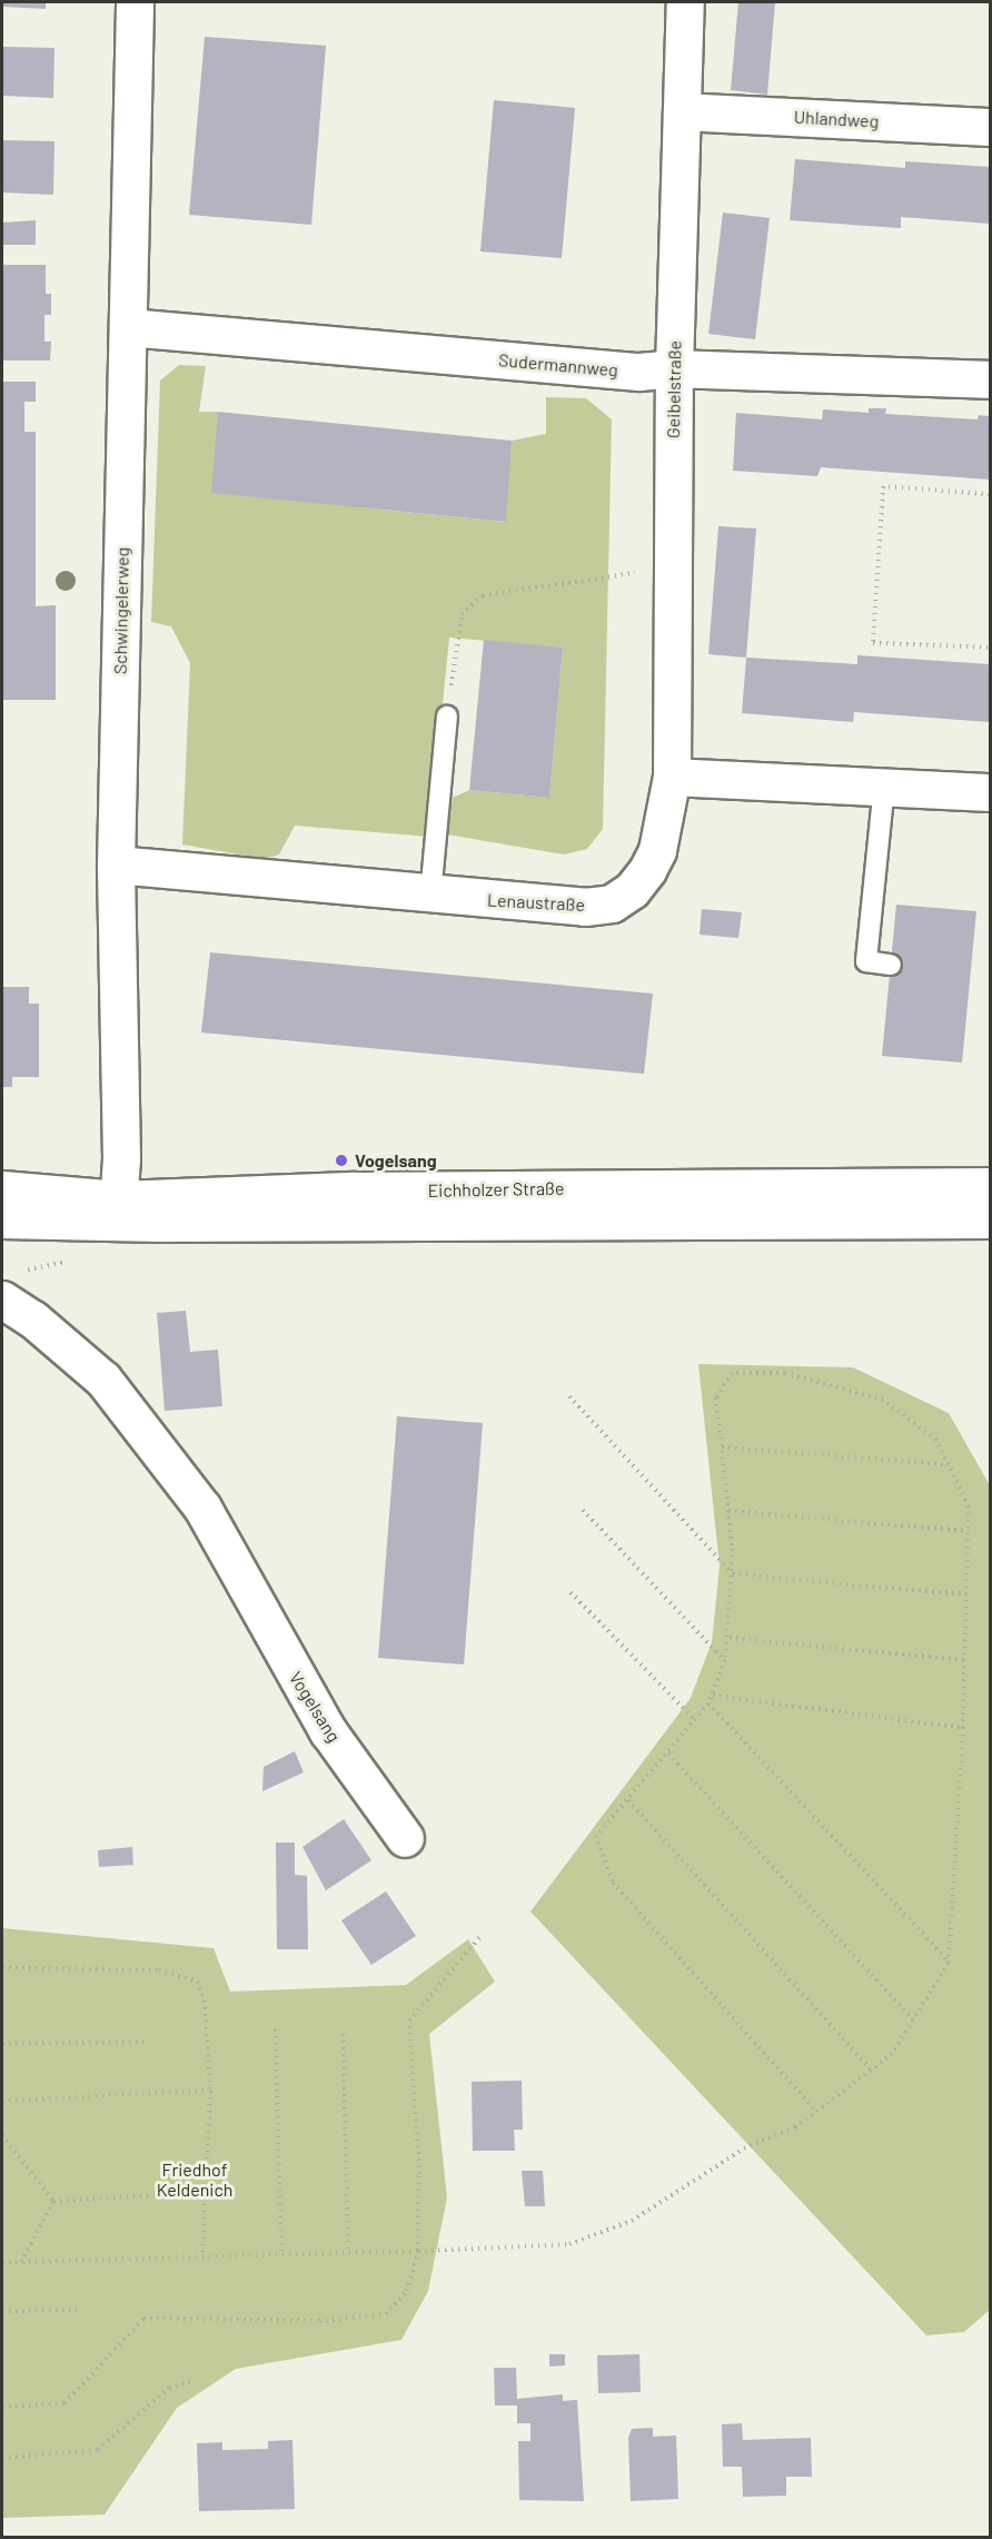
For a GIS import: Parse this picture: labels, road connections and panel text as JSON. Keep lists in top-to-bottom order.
{
  "streets": {
    "street": [
      "Uhlandweg",
      "Sudermannweg",
      "Geibelstraße",
      "Schwingelerweg",
      "Lenaustraße",
      "Eichholzer Straße",
      "Vogelsang"
    ]
  },
  "crossings": [
    ["Uhlandweg", "Geibelstraße"],
    ["Sudermannweg", "Geibelstraße"],
    ["Sudermannweg", "Schwingelerweg"],
    ["Geibelstraße", "Lenaustraße"],
    ["Schwingelerweg", "Lenaustraße"],
    ["Schwingelerweg", "Eichholzer Straße"]
  ],
  "parks": ["Friedhof Keldenich"],
  "places": ["Vogelsang"]
}
